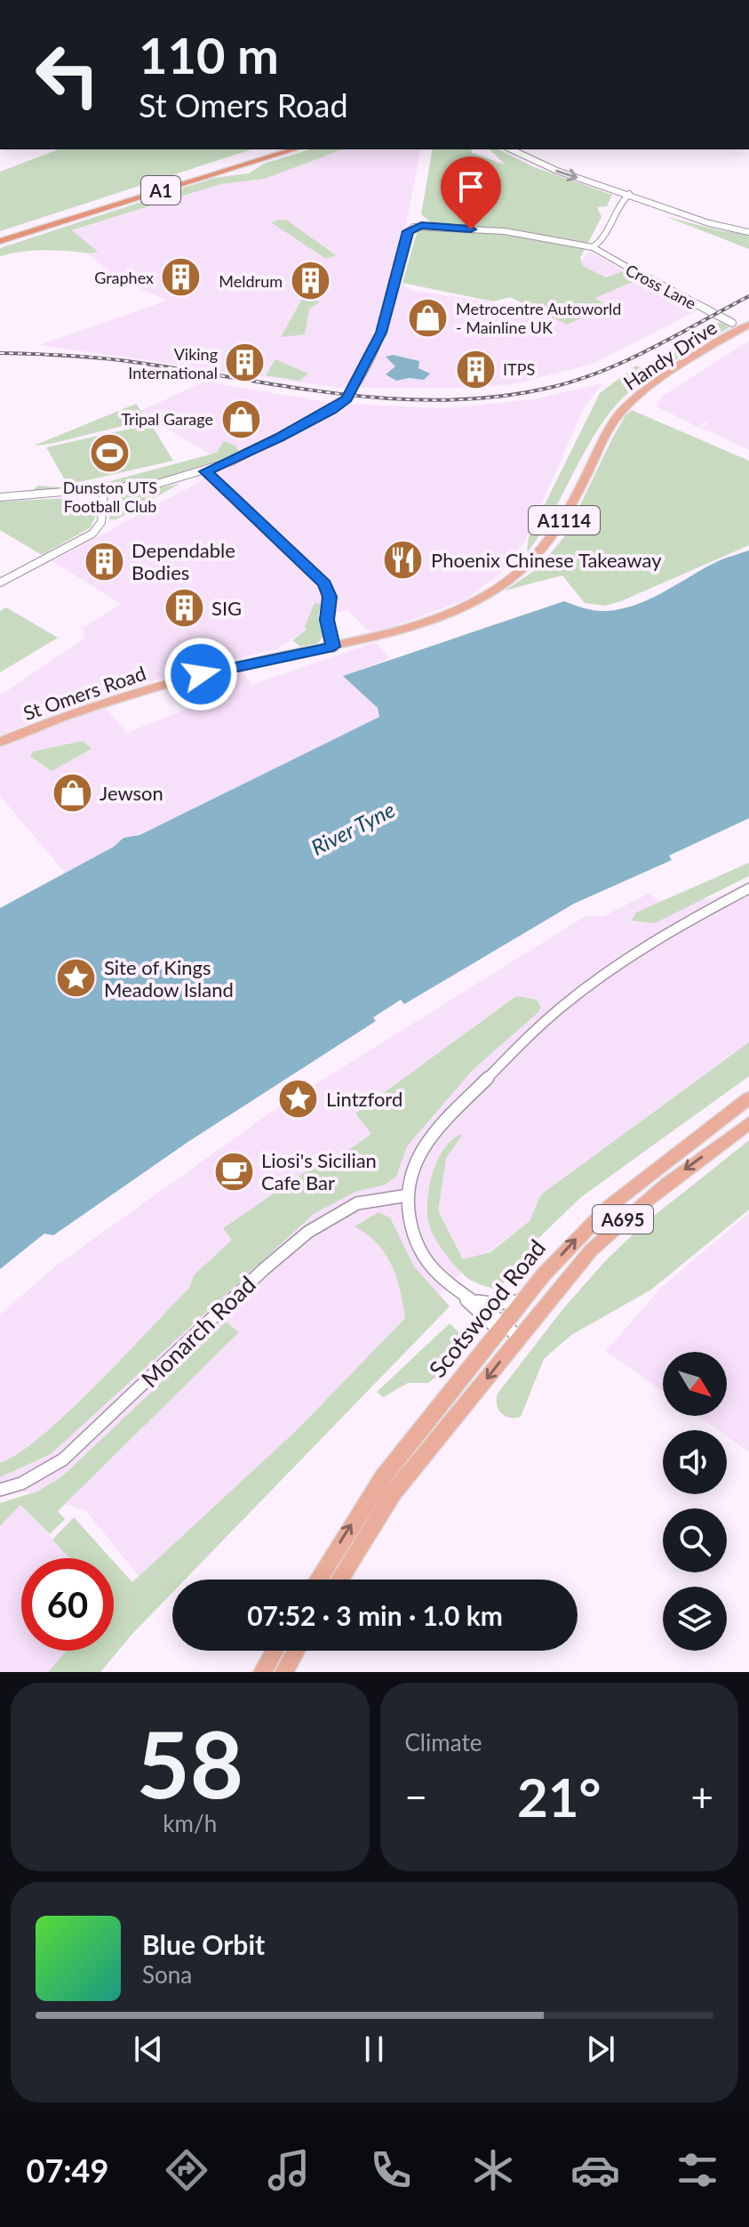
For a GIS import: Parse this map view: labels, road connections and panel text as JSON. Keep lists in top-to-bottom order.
{
  "streets": {
    "highway": ["A1"],
    "main road": [
      "Handy Drive",
      "A1114",
      "St Omers Road",
      "A695",
      "Scotswood Road"
    ],
    "street": ["Cross Lane", "Monarch Road"]
  },
  "crossings": [
    ["Handy Drive", "St Omers Road"]
  ],
  "water": ["River Tyne"],
  "places": {
    "building": [
      "Graphex",
      "Meldrum",
      "Viking International",
      "ITPS",
      "Dependable Bodies",
      "SIG"
    ],
    "shop": ["Metrocentre Autoworld - Mainline UK", "Tripal Garage", "Jewson"],
    "sports": ["Dunston UTS Football Club"],
    "restaurant": ["Phoenix Chinese Takeaway"],
    "place": ["Site of Kings Meadow Island", "Lintzford"],
    "cafe": ["Liosi's Sicilian Cafe Bar"]
  },
  "north": "bottom right",
  "page": {
    "turn": ["110 m", "St Omers Road"],
    "limit": "60",
    "trip": "07:52 · 3 min · 1.0 km",
    "tile": [
      ["58", "km/h"],
      "Climate"
    ],
    "heat": ["−", "21°", "+"],
    "song": ["Blue Orbit", "Sona"],
    "tabs": "07:49"
  }
}
